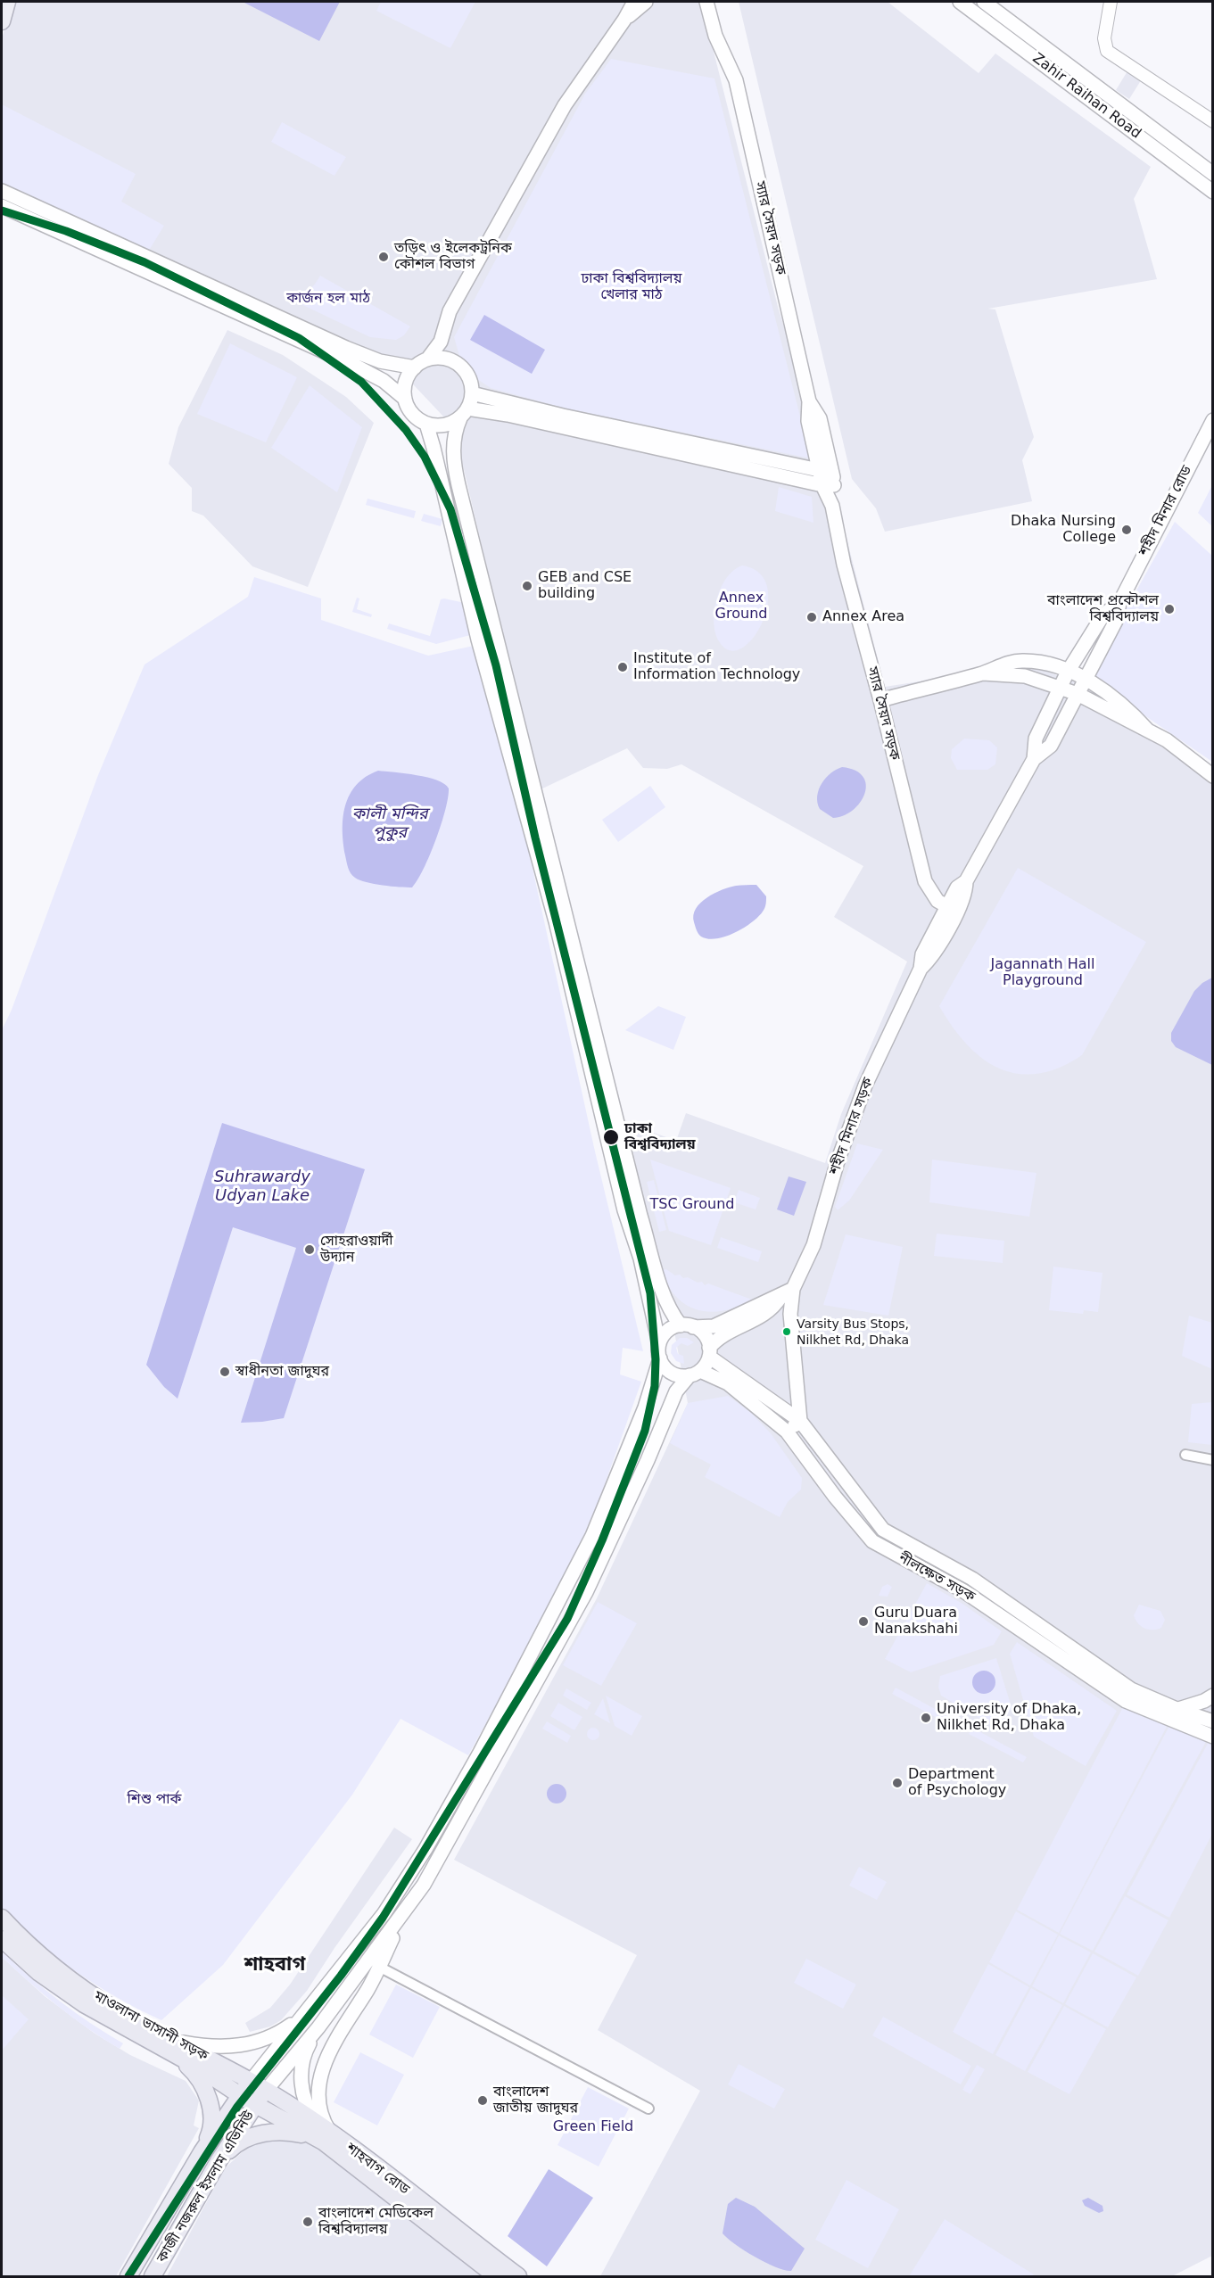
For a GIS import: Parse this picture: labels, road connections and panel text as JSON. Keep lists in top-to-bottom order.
{
  "streets": {
    "highway": ["মাওলানা ভাসানী সড়ক", "শাহবাগ রোড", "কাজী নজরুল ইসলাম এভিনিউ"],
    "main road": [
      "Zahir Raihan Road",
      "স্যার সৈয়দ সড়ক",
      "শহীদ মিনার রোড",
      "শহীদ মিনার সড়ক",
      "নীলক্ষেত সড়ক"
    ]
  },
  "crossings": [
    ["স্যার সৈয়দ সড়ক", "শহীদ মিনার রোড"],
    ["স্যার সৈয়দ সড়ক", "শহীদ মিনার সড়ক"],
    ["শহীদ মিনার রোড", "শহীদ মিনার সড়ক"],
    ["শহীদ মিনার সড়ক", "নীলক্ষেত সড়ক"],
    ["মাওলানা ভাসানী সড়ক", "শাহবাগ রোড"],
    ["মাওলানা ভাসানী সড়ক", "কাজী নজরুল ইসলাম এভিনিউ"],
    ["শাহবাগ রোড", "কাজী নজরুল ইসলাম এভিনিউ"]
  ],
  "districts": ["শাহবাগ"],
  "water": ["কালী মন্দির পুকুর", "Suhrawardy Udyan Lake"],
  "parks": [
    "ঢাকা বিশ্ববিদ্যালয় খেলার মাঠ",
    "কার্জন হল মাঠ",
    "Annex Ground",
    "Jagannath Hall Playground",
    "TSC Ground",
    "শিশু পার্ক",
    "Green Field"
  ],
  "places": [
    "তড়িৎ ও ইলেকট্রনিক কৌশল বিভাগ",
    "Dhaka Nursing College",
    "GEB and CSE building",
    "বাংলাদেশ প্রকৌশল বিশ্ববিদ্যালয়",
    "Annex Area",
    "Institute of Information Technology",
    "ঢাকা বিশ্ববিদ্যালয়",
    "সোহরাওয়ার্দী উদ্যান",
    "Varsity Bus Stops, Nilkhet Rd, Dhaka",
    "স্বাধীনতা জাদুঘর",
    "Guru Duara Nanakshahi",
    "University of Dhaka, Nilkhet Rd, Dhaka",
    "Department of Psychology",
    "বাংলাদেশ জাতীয় জাদুঘর",
    "বাংলাদেশ মেডিকেল বিশ্ববিদ্যালয়"
  ]
}
